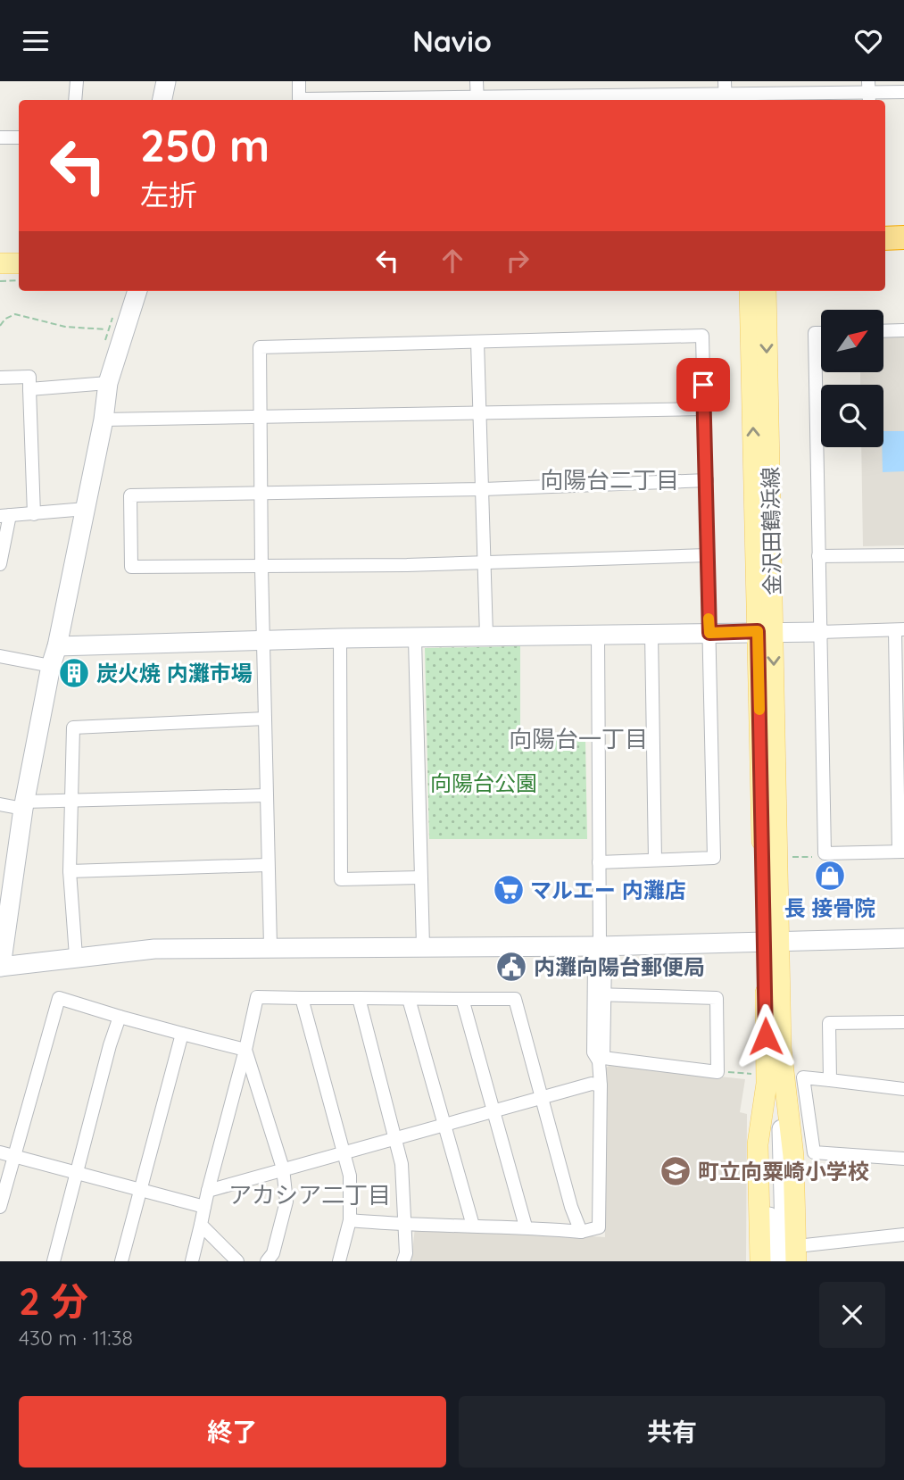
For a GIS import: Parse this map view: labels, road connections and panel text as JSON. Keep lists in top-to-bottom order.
{
  "streets": {
    "main road": ["金沢田鶴浜線"]
  },
  "districts": ["向陽台二丁目", "向陽台一丁目", "アカシア二丁目"],
  "parks": ["向陽台公園"],
  "places": {
    "building": ["炭火焼 内灘市場"],
    "shop": ["長 接骨院"],
    "supermarket": ["マルエー 内灘店"],
    "public building": ["内灘向陽台郵便局"],
    "school or university": ["町立向粟崎小学校"]
  },
  "north": "top right",
  "page": {
    "header": "Navio",
    "turn": ["250 m", "左折"],
    "heading": ["2 分", "430 m · 11:38"],
    "buttons": ["終了", "共有"]
  }
}
